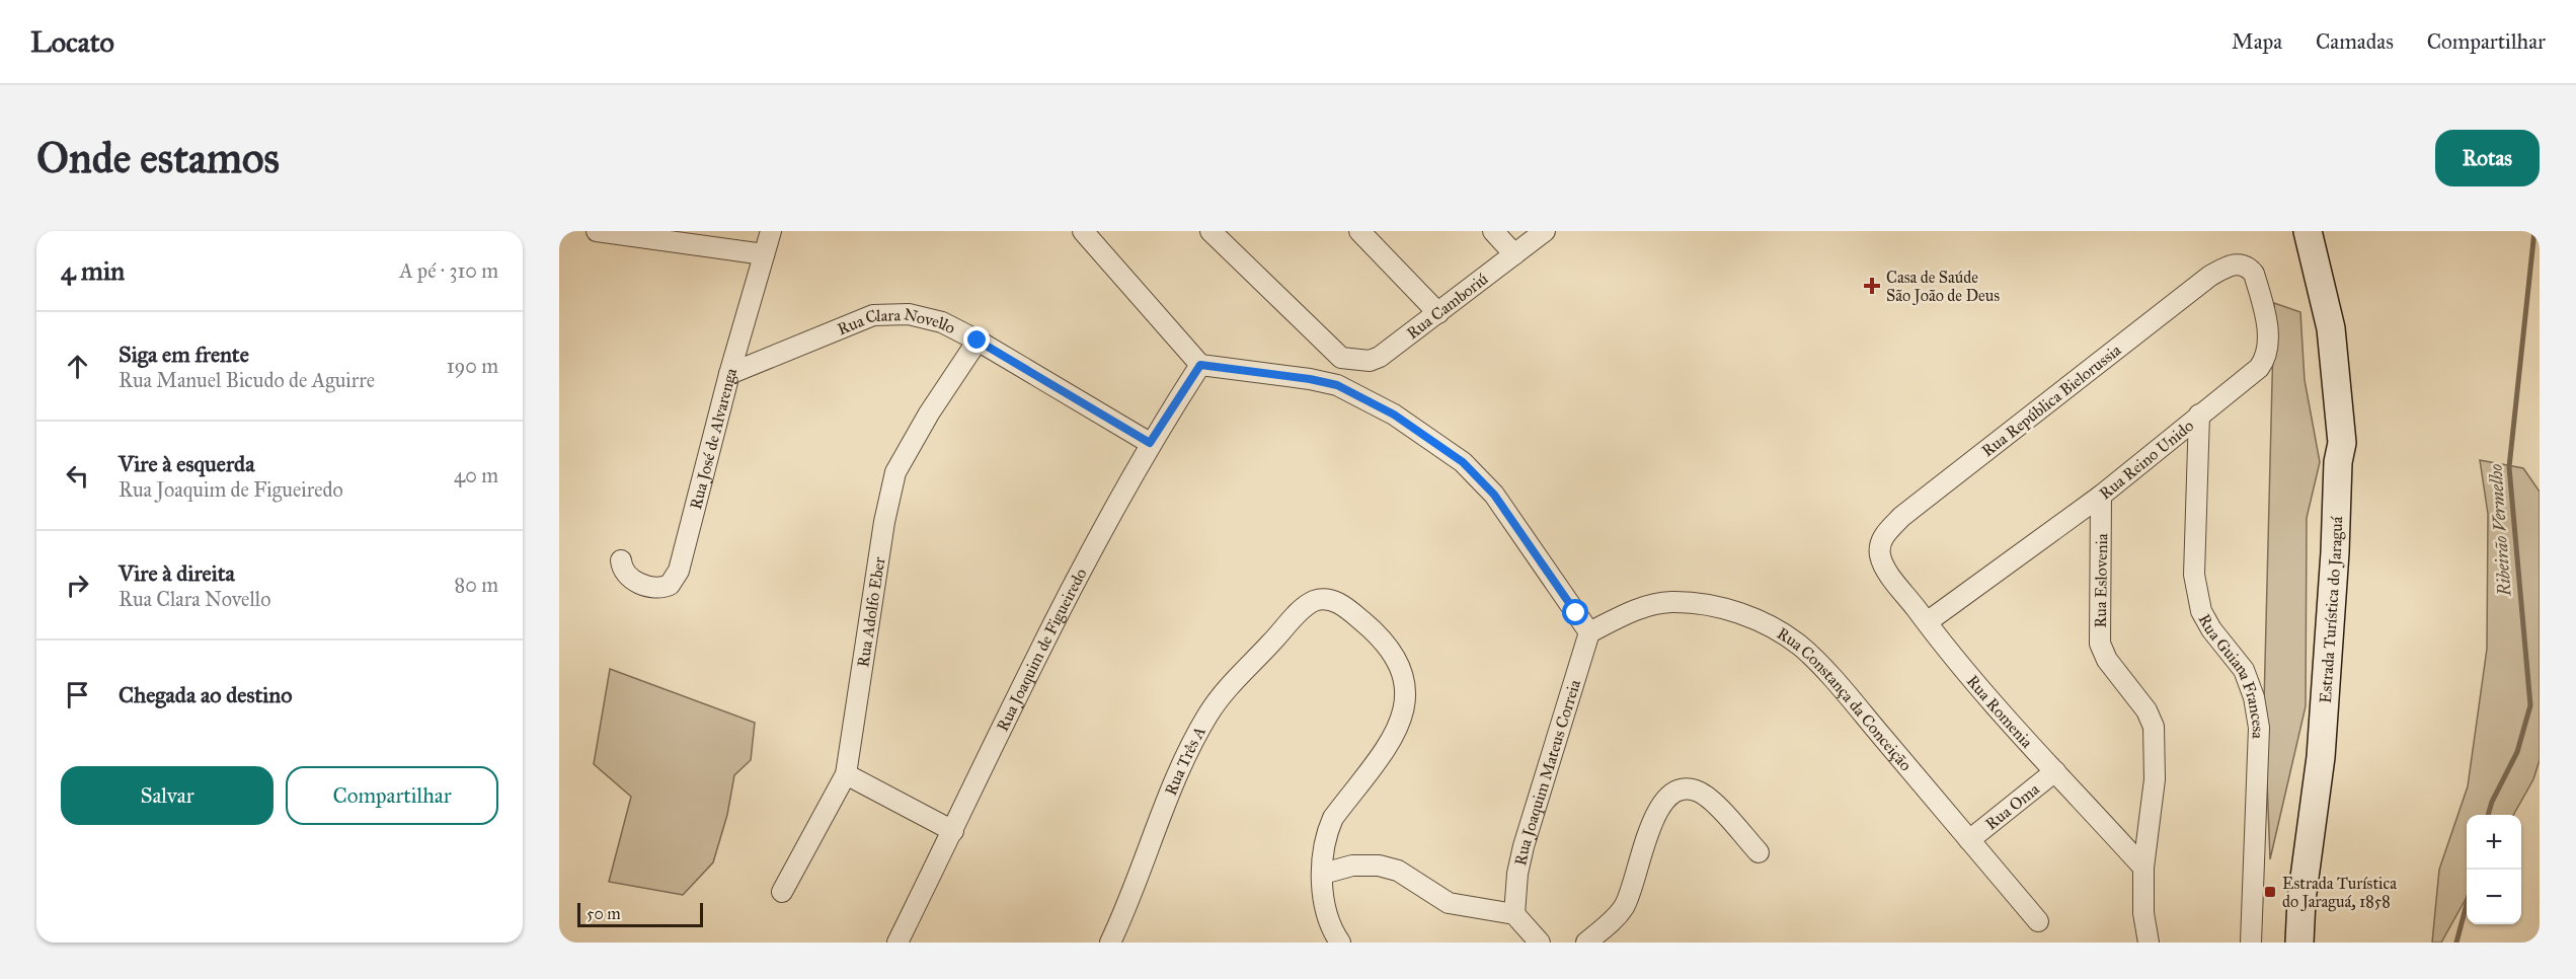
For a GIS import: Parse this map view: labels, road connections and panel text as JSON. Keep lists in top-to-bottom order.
{
  "streets": {
    "main road": ["Estrada Turística do Jaraguá"],
    "street": [
      "Rua Camboriú",
      "Rua Clara Novello",
      "Rua República Bielorussia",
      "Rua José de Alvarenga",
      "Rua Reino Unido",
      "Rua Eslovenia",
      "Rua Adolfo Eber",
      "Rua Joaquim de Figueiredo",
      "Rua Guiana Francesa",
      "Rua Constança da Conceição",
      "Rua Romenia",
      "Rua Três A",
      "Rua Joaquim Mateus Correia",
      "Rua Oma"
    ]
  },
  "crossings": [
    ["Rua Clara Novello", "Rua José de Alvarenga"],
    ["Rua Clara Novello", "Rua Adolfo Eber"],
    ["Rua Clara Novello", "Rua Joaquim de Figueiredo"],
    ["Rua República Bielorussia", "Rua Reino Unido"],
    ["Rua República Bielorussia", "Rua Romenia"],
    ["Rua Reino Unido", "Rua Eslovenia"],
    ["Rua Reino Unido", "Rua Guiana Francesa"],
    ["Rua Reino Unido", "Rua Romenia"],
    ["Rua Eslovenia", "Rua Romenia"],
    ["Rua Constança da Conceição", "Rua Joaquim Mateus Correia"],
    ["Rua Constança da Conceição", "Rua Oma"],
    ["Rua Romenia", "Rua Oma"]
  ],
  "water": ["Ribeirão Vermelho"],
  "places": {
    "health": ["Casa de Saúde São João de Deus"],
    "transit": ["Estrada Turística do Jaraguá, 1858"]
  },
  "scale_bar": "50 m",
  "page": {
    "header": "Locato",
    "nav": ["Mapa", "Camadas", "Compartilhar"],
    "buttons": [
      "Rotas",
      ["Salvar", "Compartilhar"]
    ],
    "title": "Onde estamos",
    "heading": ["4 min", "A pé · 310 m"],
    "list": [
      ["Siga em frente", "Rua Manuel Bicudo de Aguirre", "190 m"],
      ["Vire à esquerda", "Rua Joaquim de Figueiredo", "40 m"],
      ["Vire à direita", "Rua Clara Novello", "80 m"],
      "Chegada ao destino"
    ],
    "map_buttons": ["+", "−"],
    "scale": "50 m"
  }
}
